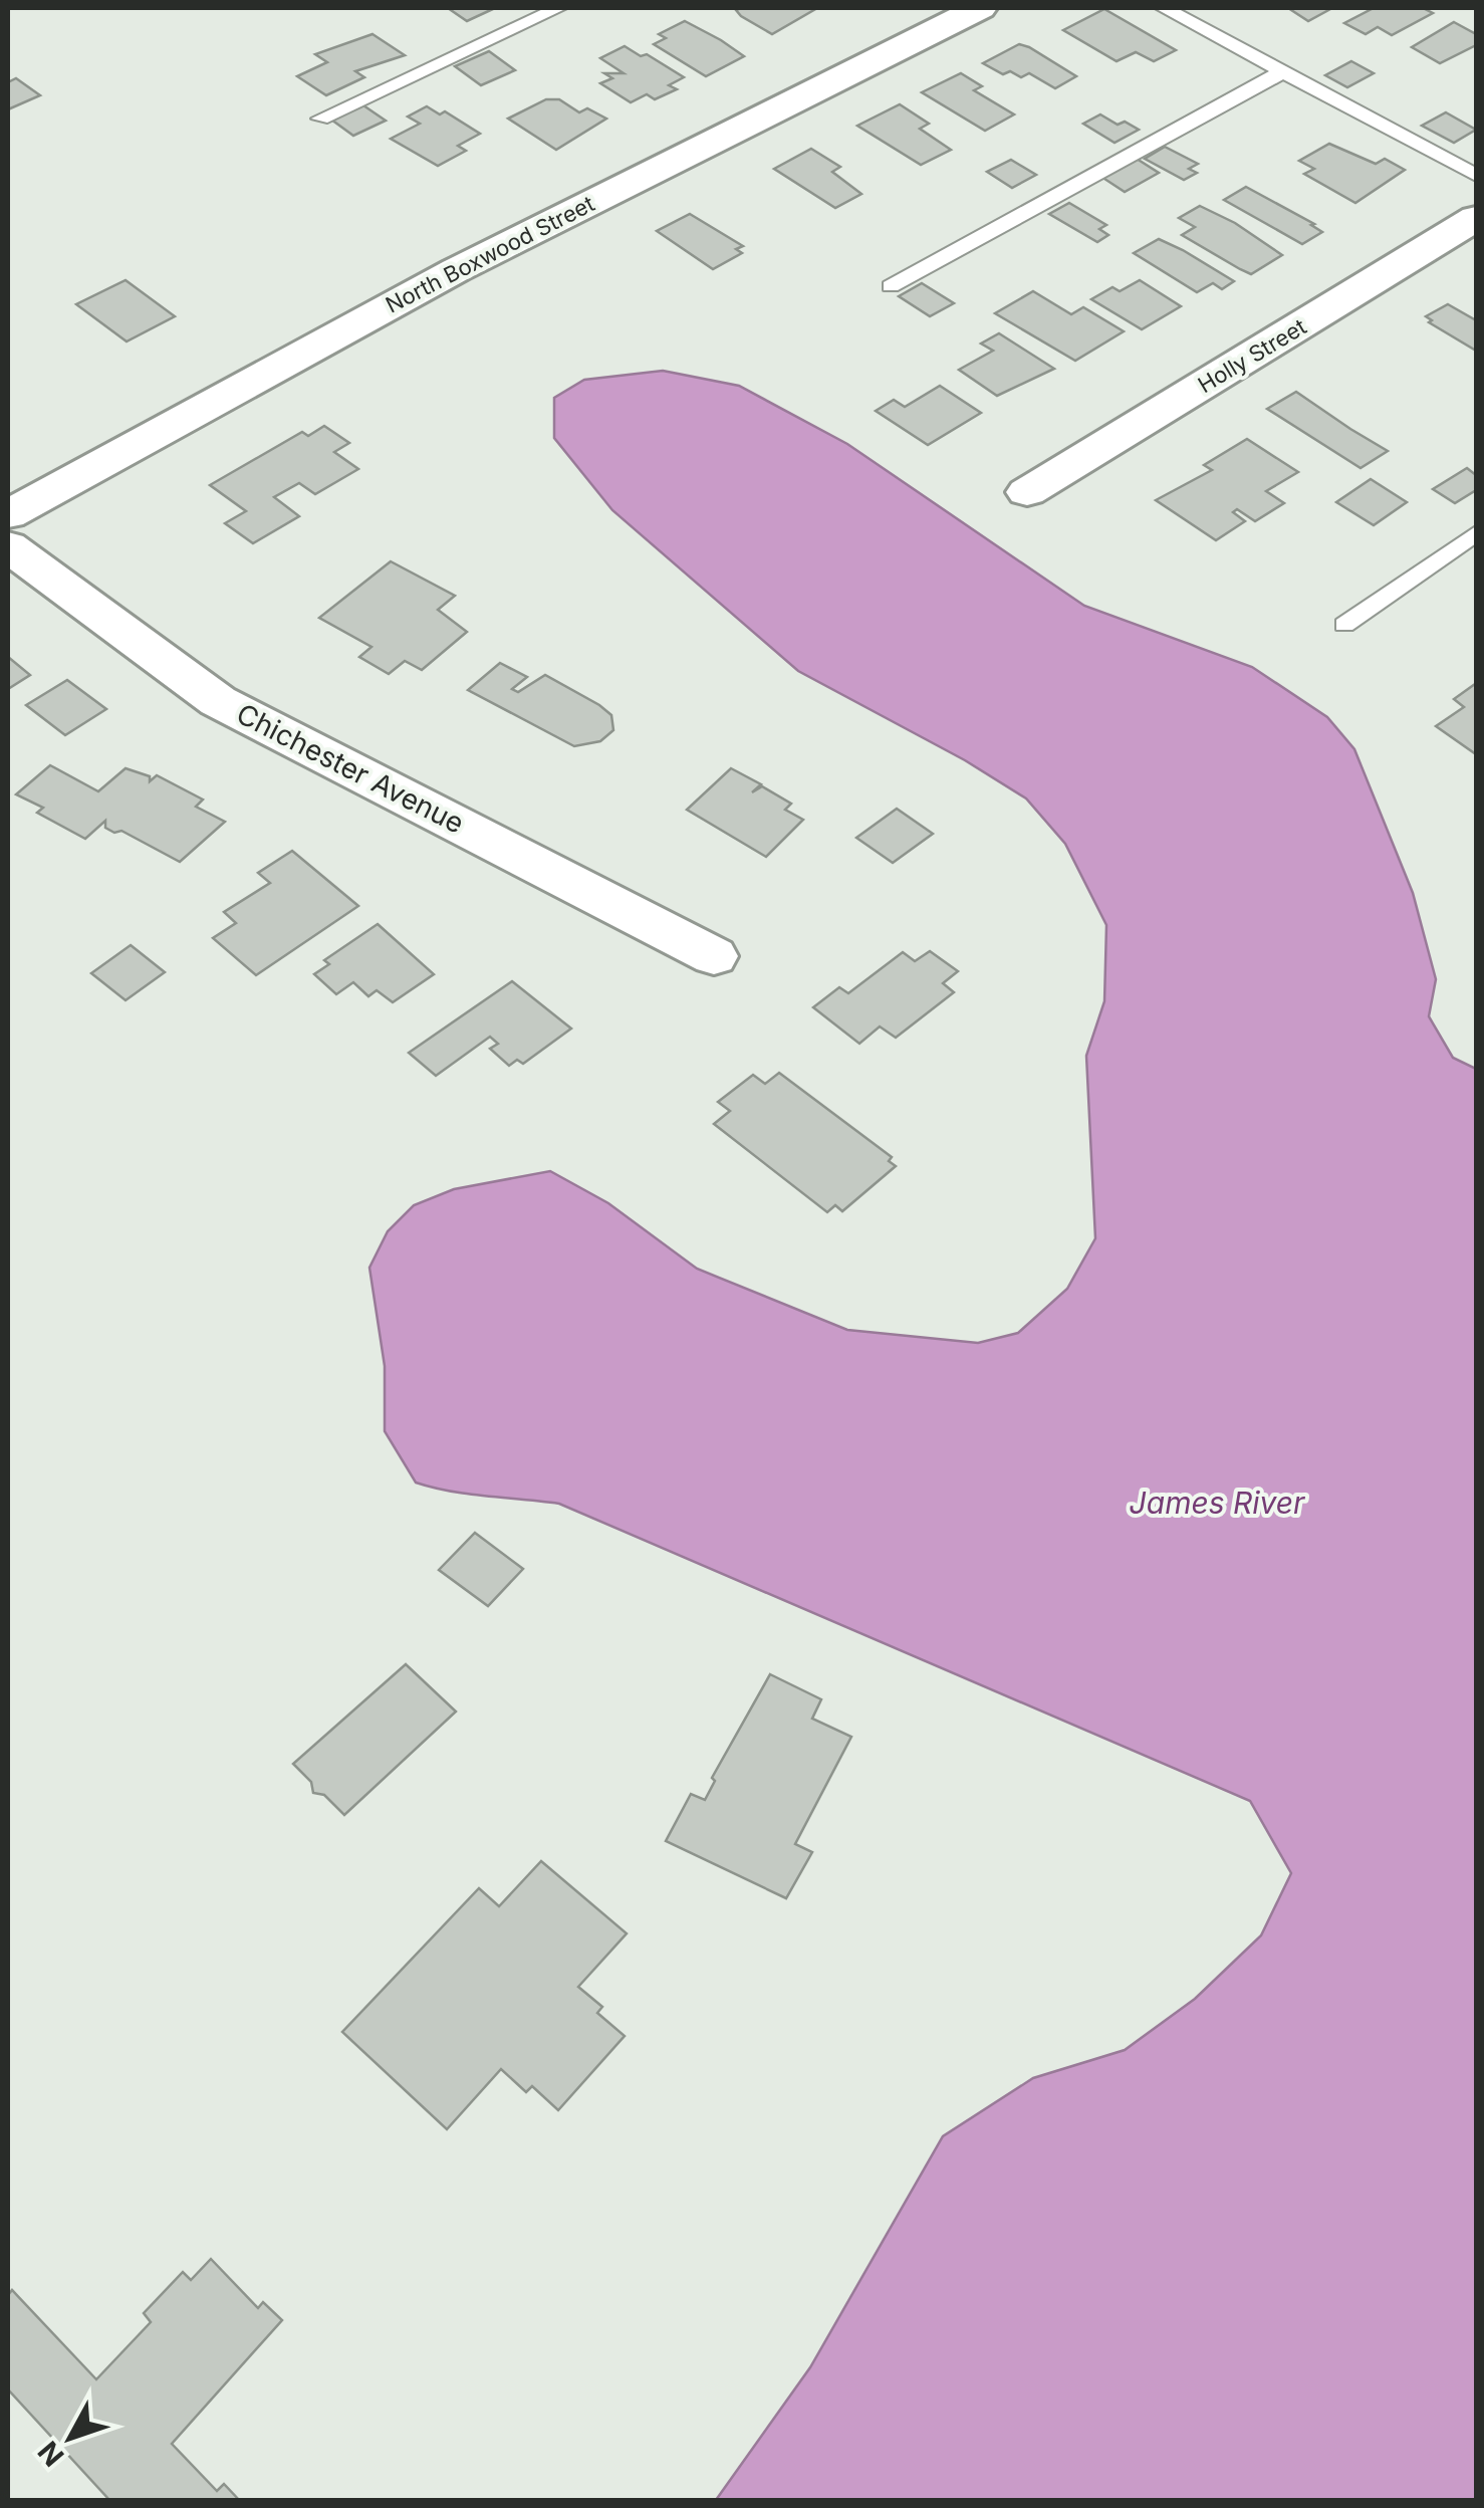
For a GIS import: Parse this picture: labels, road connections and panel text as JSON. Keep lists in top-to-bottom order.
{
  "streets": {
    "street": ["North Boxwood Street", "Holly Street", "Chichester Avenue"]
  },
  "water": ["James River"],
  "north": "bottom left"
}
